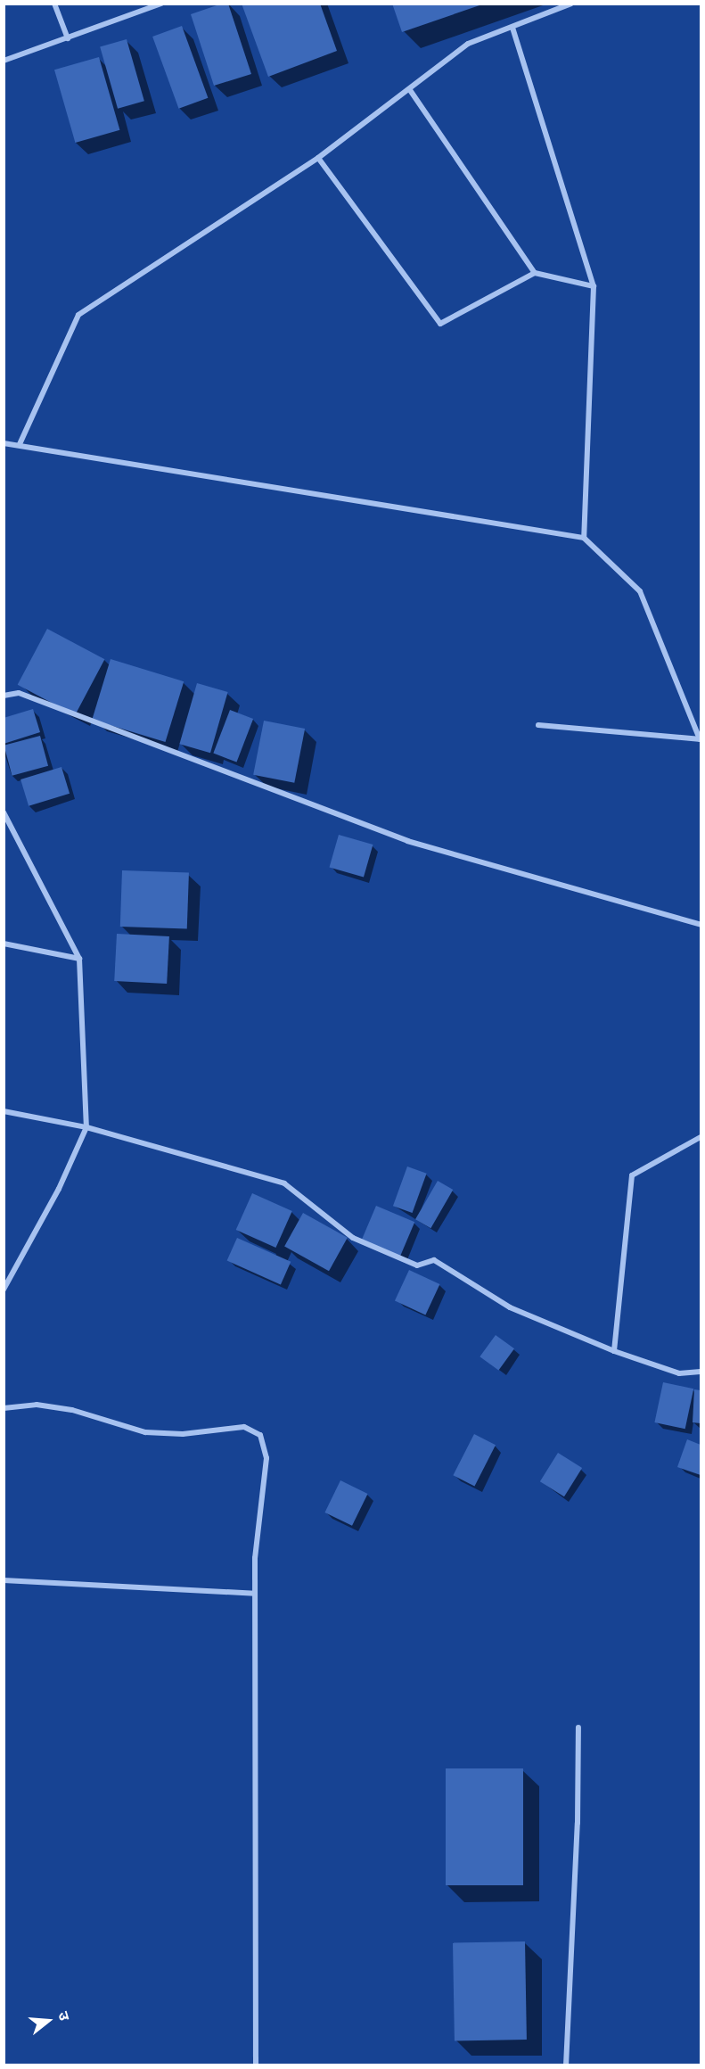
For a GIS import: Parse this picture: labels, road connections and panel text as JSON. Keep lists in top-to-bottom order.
{
  "north": "right"
}
